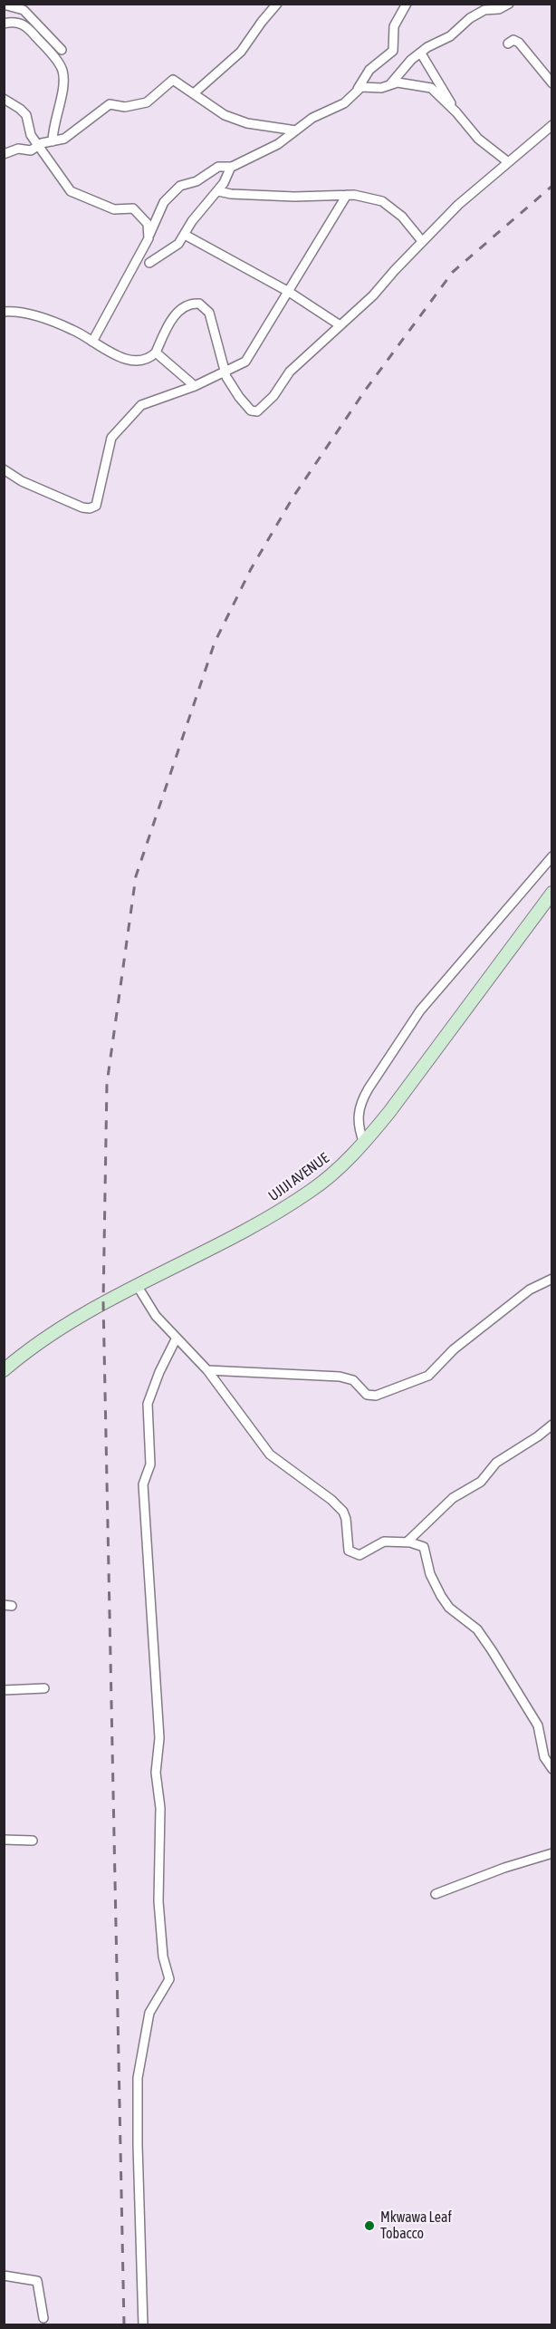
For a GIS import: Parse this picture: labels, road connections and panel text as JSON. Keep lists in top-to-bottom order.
{
  "streets": {
    "main road": ["UJIJI AVENUE"]
  },
  "places": ["Mkwawa Leaf Tobacco"]
}
